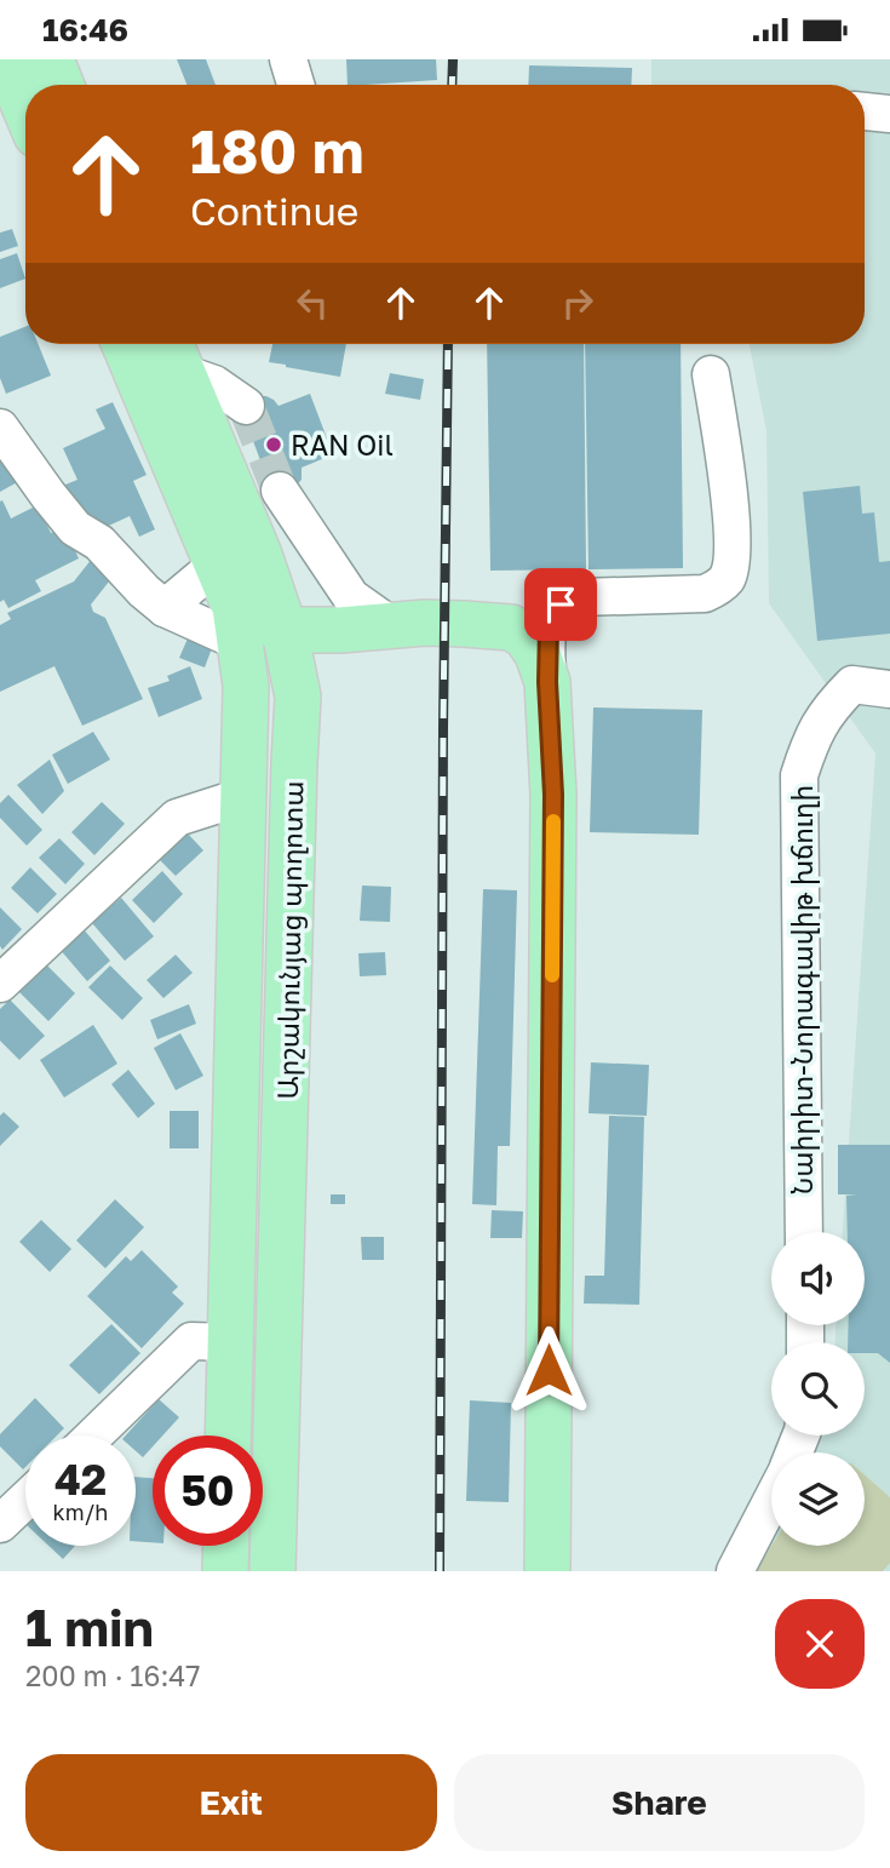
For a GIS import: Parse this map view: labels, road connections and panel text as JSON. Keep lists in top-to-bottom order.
{
  "streets": {
    "main road": ["Արշակունյաց պողոտա"],
    "street": ["Նաիրիտ-Նորագավիթ խճուղի"]
  },
  "places": ["RAN Oil"],
  "page": {
    "status": "16:46",
    "turn": ["180 m", "Continue"],
    "speed": "42 km/h",
    "limit": "50",
    "heading": ["1 min", "200 m · 16:47"],
    "buttons": ["Exit", "Share"]
  }
}
